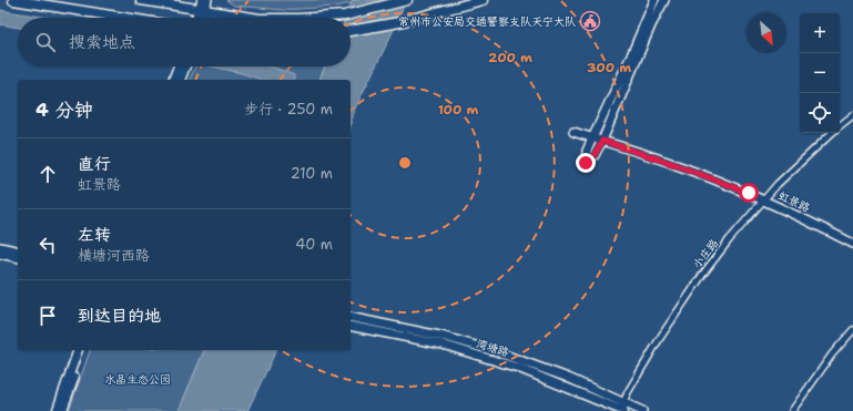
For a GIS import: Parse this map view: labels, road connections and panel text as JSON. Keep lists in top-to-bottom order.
{
  "streets": {
    "street": ["虹景路", "小庄路", "湾塘路"]
  },
  "crossings": [
    ["虹景路", "小庄路"],
    ["小庄路", "湾塘路"]
  ],
  "parks": ["水晶生态公园"],
  "places": {
    "public building": ["常州市公安局交通警察支队天宁大队"]
  },
  "north": "bottom right",
  "page": {
    "map_buttons": ["+", "−"],
    "search": "搜索地点",
    "heading": ["4 分钟", "步行 · 250 m"],
    "list": [
      ["直行", "虹景路", "210 m"],
      ["左转", "横塘河西路", "40 m"],
      "到达目的地"
    ]
  },
  "rings": ["200 m", "300 m", "100 m"]
}
